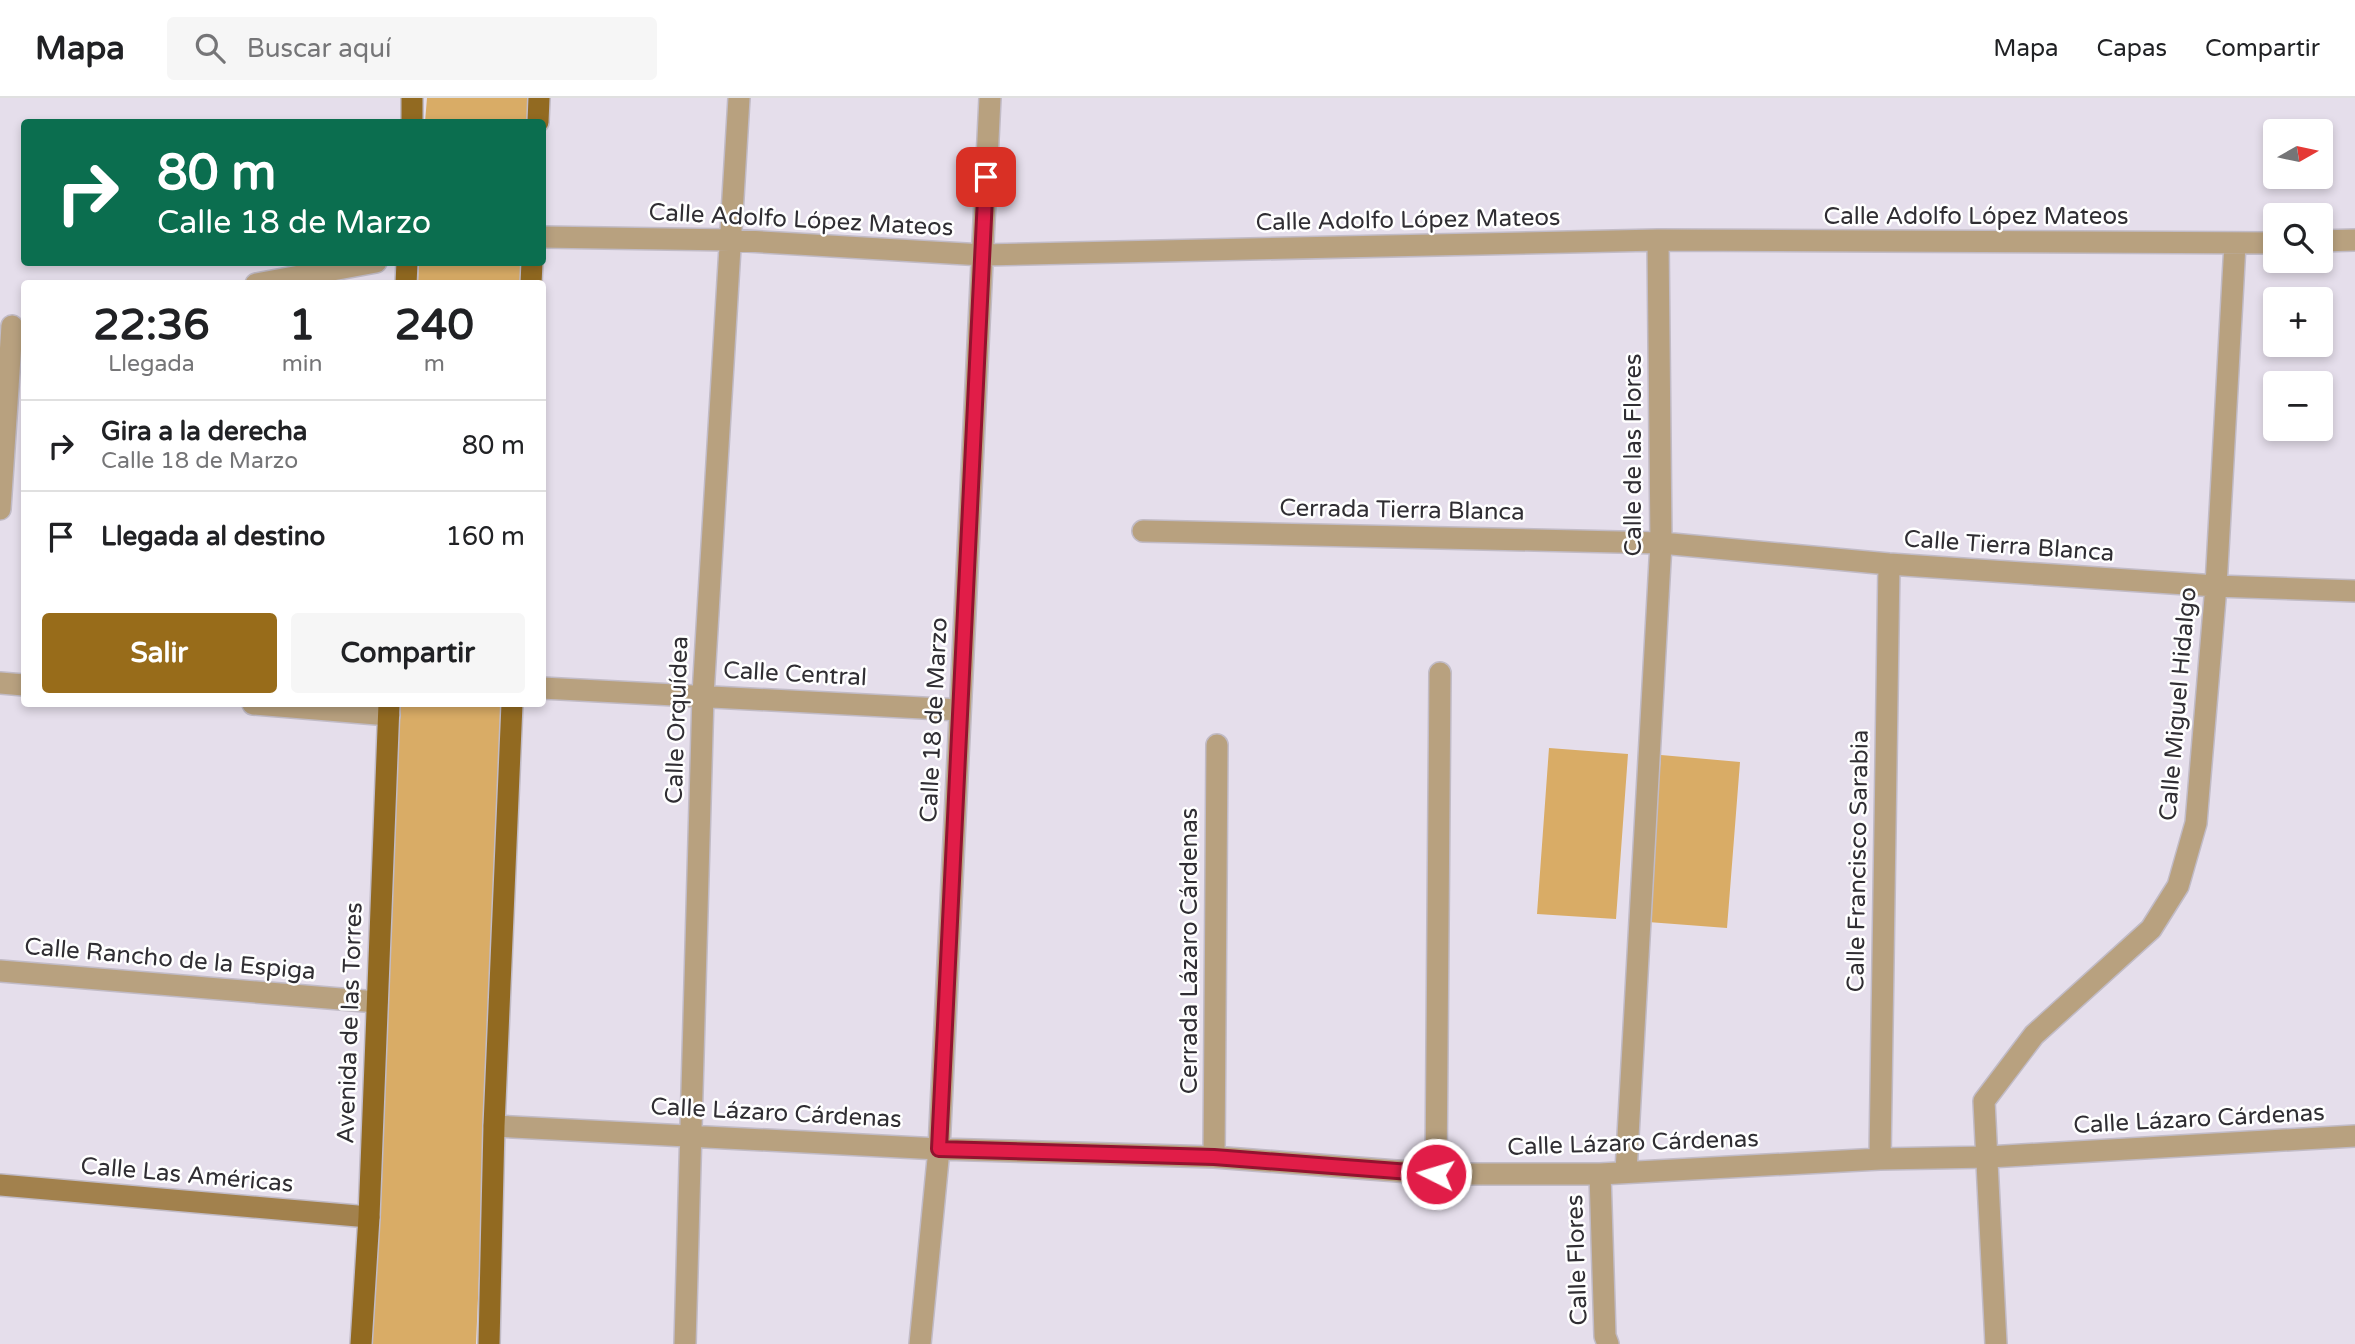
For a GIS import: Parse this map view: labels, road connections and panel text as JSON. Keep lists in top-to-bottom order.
{
  "streets": {
    "main road": ["Avenida de las Torres"],
    "street": [
      "Calle Adolfo López Mateos",
      "Calle de las Flores",
      "Cerrada Tierra Blanca",
      "Calle Tierra Blanca",
      "Calle Central",
      "Calle Miguel Hidalgo",
      "Calle Orquídea",
      "Calle 18 de Marzo",
      "Calle Francisco Sarabia",
      "Cerrada Lázaro Cárdenas",
      "Calle Rancho de la Espiga",
      "Calle Lázaro Cárdenas",
      "Calle Las Américas",
      "Calle Flores"
    ]
  },
  "crossings": [
    ["Calle Adolfo López Mateos", "Calle de las Flores"],
    ["Calle Adolfo López Mateos", "Calle Miguel Hidalgo"],
    ["Calle Adolfo López Mateos", "Calle Orquídea"],
    ["Calle Adolfo López Mateos", "Calle 18 de Marzo"],
    ["Calle de las Flores", "Cerrada Tierra Blanca"],
    ["Calle de las Flores", "Calle Tierra Blanca"],
    ["Calle de las Flores", "Calle Lázaro Cárdenas"],
    ["Cerrada Tierra Blanca", "Calle Tierra Blanca"],
    ["Calle Tierra Blanca", "Calle Miguel Hidalgo"],
    ["Calle Tierra Blanca", "Calle Francisco Sarabia"],
    ["Calle Central", "Calle Orquídea"],
    ["Calle Central", "Calle 18 de Marzo"],
    ["Calle Miguel Hidalgo", "Calle Lázaro Cárdenas"],
    ["Calle Orquídea", "Calle Lázaro Cárdenas"],
    ["Calle 18 de Marzo", "Calle Lázaro Cárdenas"],
    ["Calle Francisco Sarabia", "Calle Lázaro Cárdenas"],
    ["Cerrada Lázaro Cárdenas", "Calle Lázaro Cárdenas"],
    ["Calle Rancho de la Espiga", "Avenida de las Torres"],
    ["Avenida de las Torres", "Calle Las Américas"],
    ["Calle Lázaro Cárdenas", "Calle Flores"]
  ],
  "north": "right",
  "page": {
    "header": "Mapa",
    "search": "Buscar aquí",
    "nav": ["Mapa", "Capas", "Compartir"],
    "map_buttons": ["+", "−"],
    "turn": ["80 m", "Calle 18 de Marzo"],
    "eta": [
      "22:36",
      "Llegada",
      "1",
      "min",
      "240",
      "m"
    ],
    "list": [
      {
        "name": "Gira a la derecha",
        "note": "Calle 18 de Marzo",
        "value": "80 m"
      },
      {
        "name": "Llegada al destino",
        "value": "160 m"
      }
    ],
    "buttons": ["Salir", "Compartir"]
  }
}
